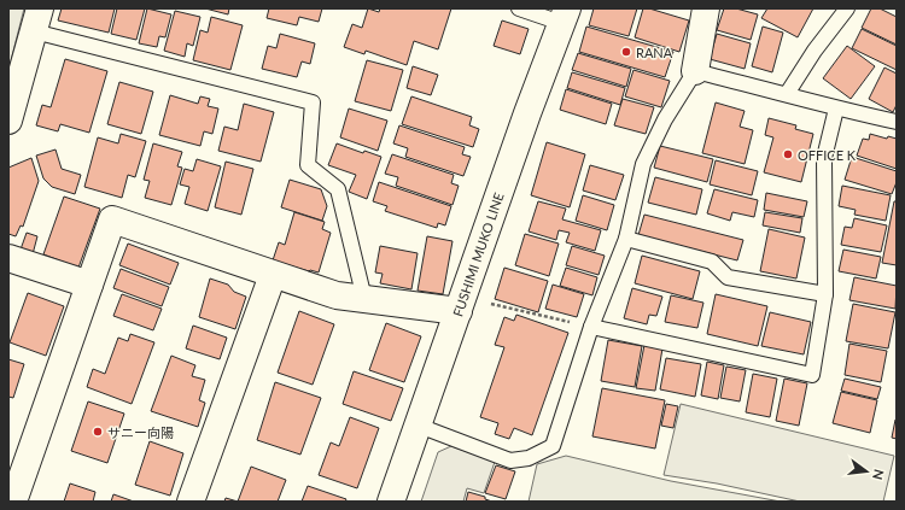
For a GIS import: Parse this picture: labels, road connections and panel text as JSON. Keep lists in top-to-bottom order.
{
  "streets": {
    "street": ["FUSHIMI MUKO LINE"]
  },
  "places": ["RANA", "OFFICE K", "サニー向陽"],
  "north": "right"
}
